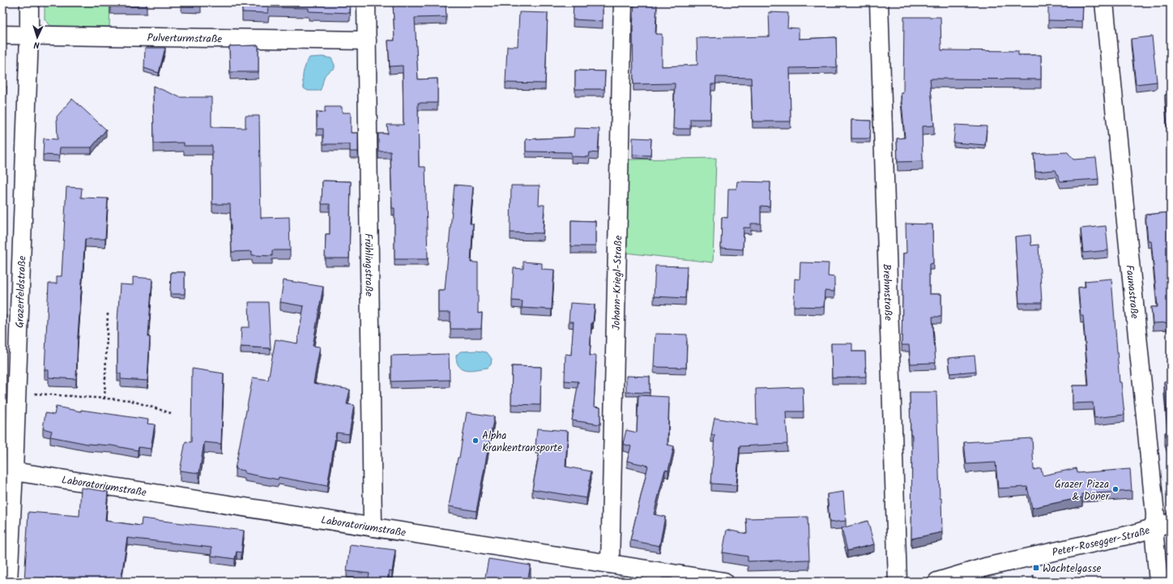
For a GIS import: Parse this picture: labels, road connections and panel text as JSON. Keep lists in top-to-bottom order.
{
  "streets": {
    "street": [
      "Pulverturmstraße",
      "Frühlingstraße",
      "Johann-Kriegl-Straße",
      "Faunastraße",
      "Grazerfeldstraße",
      "Brehmstraße",
      "Laboratoriumstraße",
      "Peter-Rosegger-Straße"
    ]
  },
  "crossings": [
    ["Pulverturmstraße", "Frühlingstraße"],
    ["Pulverturmstraße", "Grazerfeldstraße"],
    ["Frühlingstraße", "Laboratoriumstraße"],
    ["Johann-Kriegl-Straße", "Laboratoriumstraße"],
    ["Faunastraße", "Peter-Rosegger-Straße"],
    ["Grazerfeldstraße", "Laboratoriumstraße"]
  ],
  "places": {
    "other": ["Alpha Krankentransporte", "Grazer Pizza & Döner"],
    "transit": ["Wachtelgasse"]
  },
  "north": "bottom"
}
